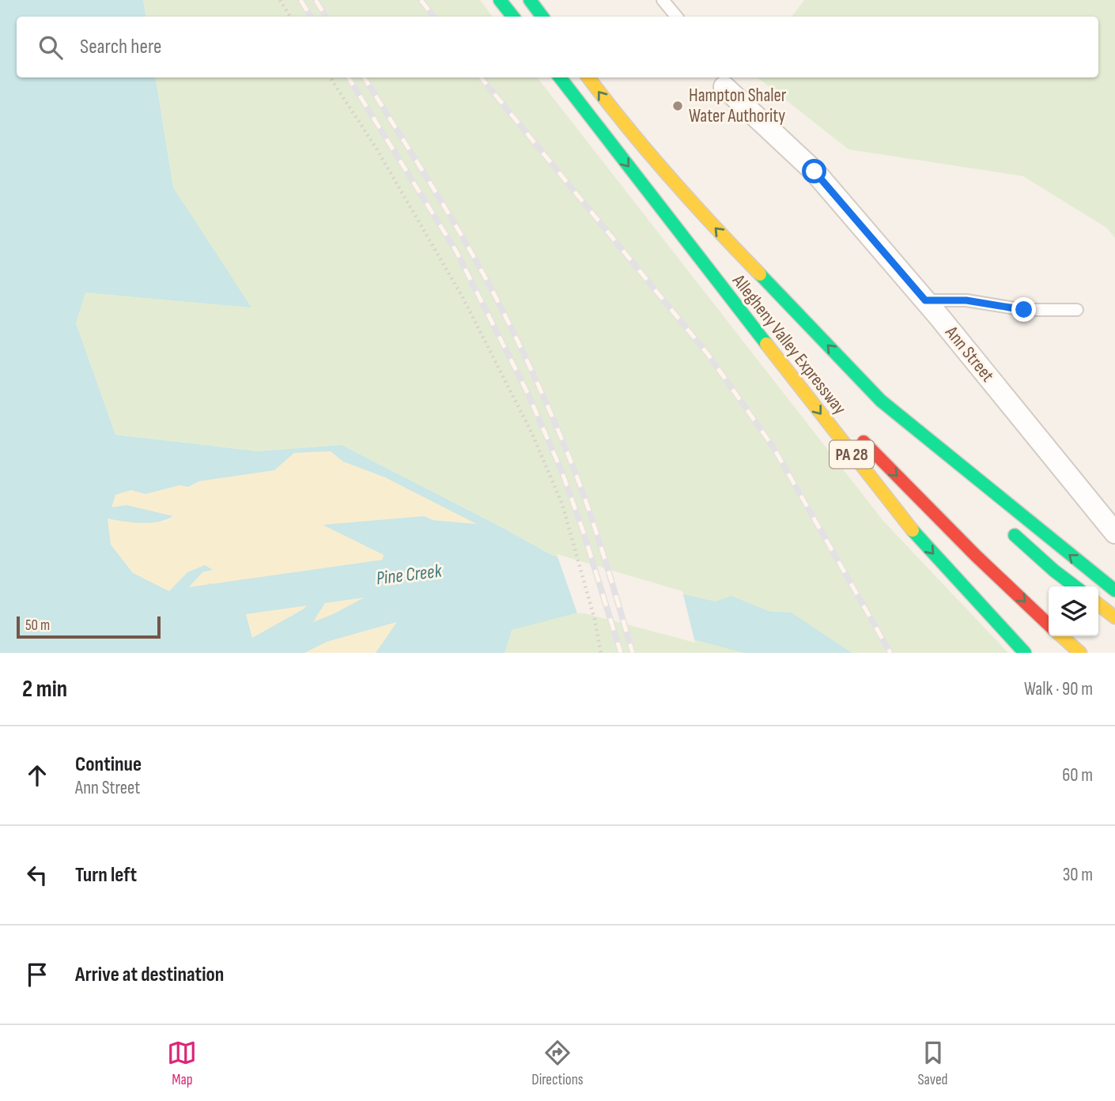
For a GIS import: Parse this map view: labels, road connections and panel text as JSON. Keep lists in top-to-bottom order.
{
  "streets": {
    "highway": ["Allegheny Valley Expressway", "PA 28"],
    "street": ["Ann Street"]
  },
  "water": ["Pine Creek"],
  "places": ["Hampton Shaler Water Authority"],
  "scale_bar": "50 m",
  "page": {
    "search": "Search here",
    "scale": "50 m",
    "heading": ["2 min", "Walk · 90 m"],
    "list": [
      ["Continue", "Ann Street", "60 m"],
      ["Turn left", "30 m"],
      "Arrive at destination"
    ],
    "nav": ["Map", "Directions", "Saved"]
  }
}
